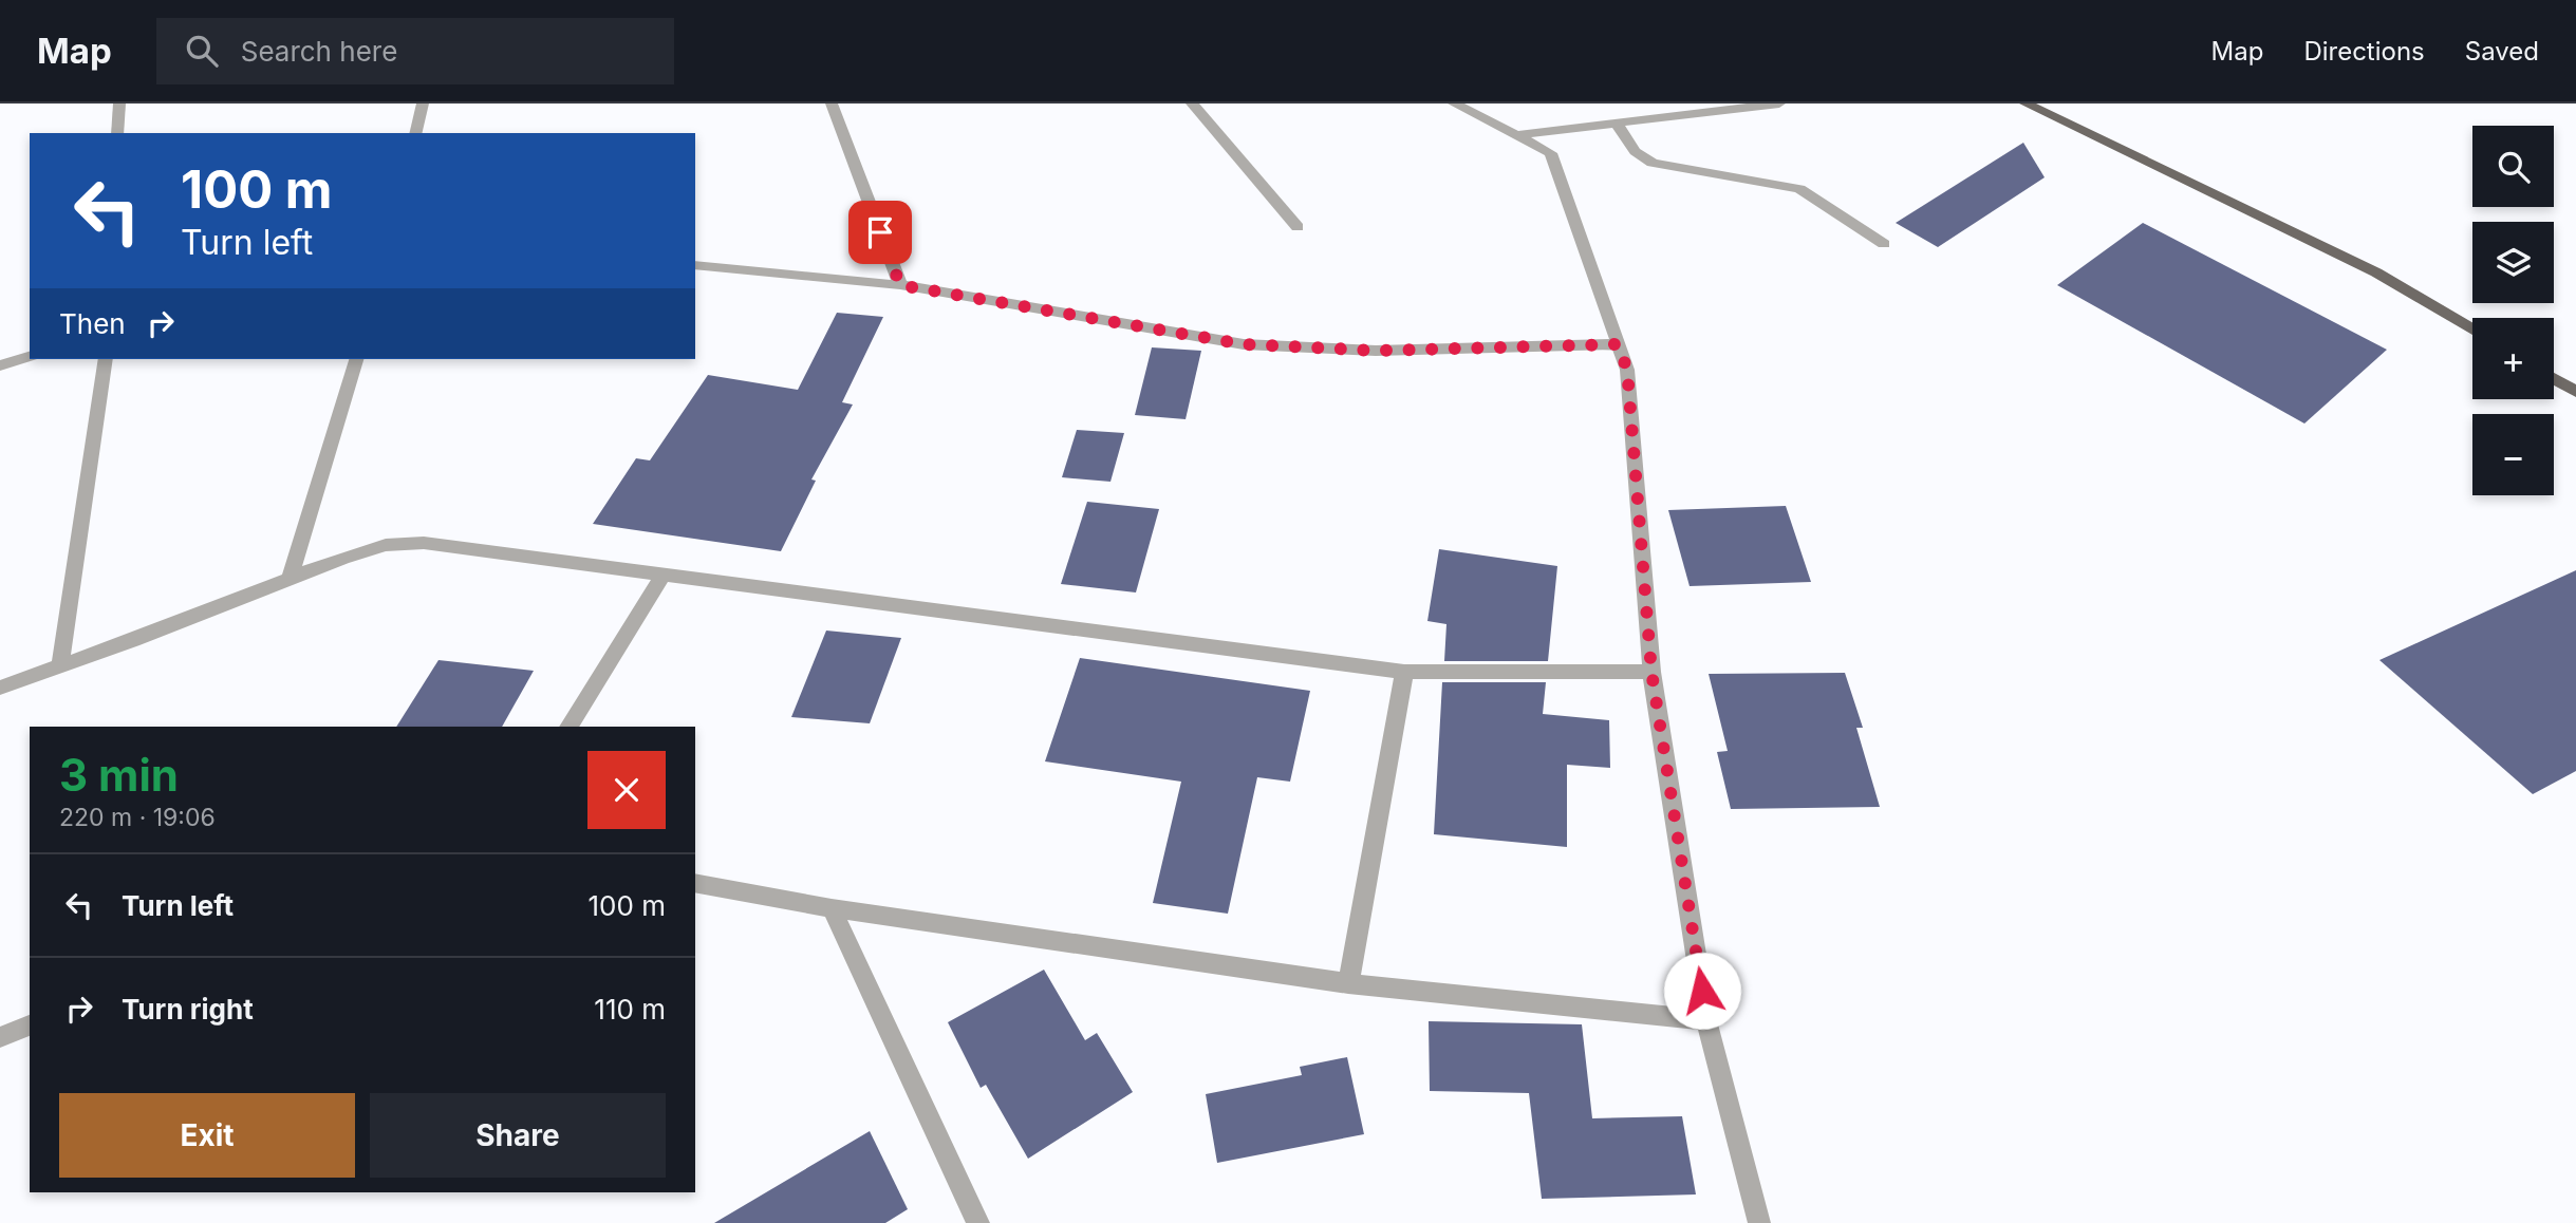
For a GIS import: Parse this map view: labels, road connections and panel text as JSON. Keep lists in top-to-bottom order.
{
  "page": {
    "header": "Map",
    "search": "Search here",
    "nav": ["Map", "Directions", "Saved"],
    "map_buttons": ["+", "−"],
    "turn": ["100 m", "Turn left"],
    "then": "Then",
    "heading": ["3 min", "220 m · 19:06"],
    "list": [
      {
        "name": "Turn left",
        "value": "100 m"
      },
      {
        "name": "Turn right",
        "value": "110 m"
      }
    ],
    "buttons": ["Exit", "Share"]
  }
}
